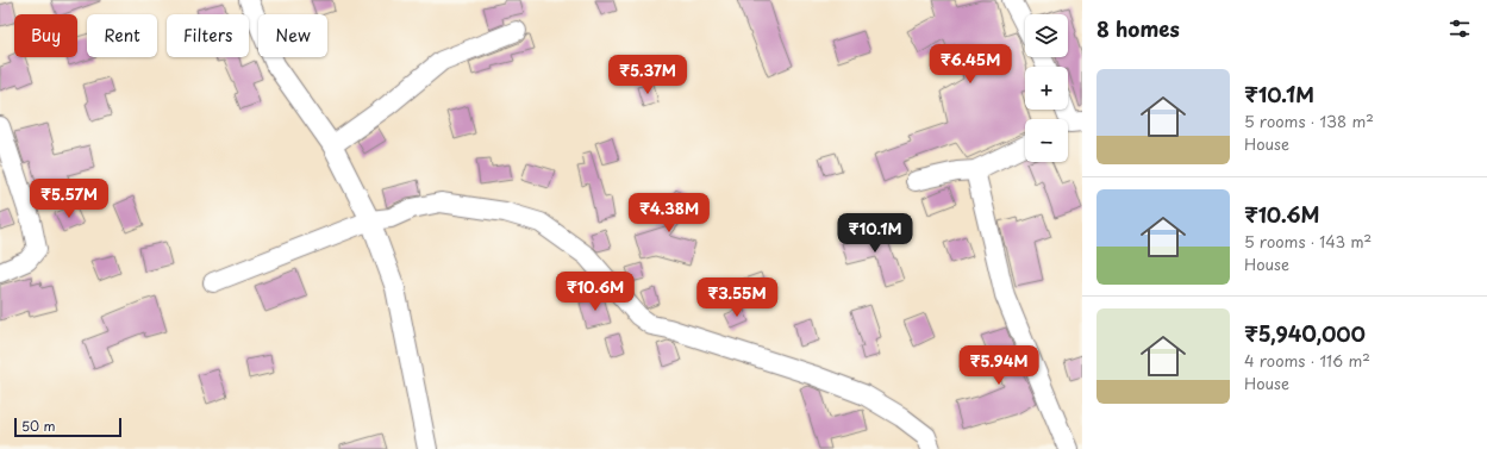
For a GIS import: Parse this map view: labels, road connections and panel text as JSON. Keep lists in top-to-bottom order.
{
  "scale_bar": "50 m",
  "page": {
    "heading": "8 homes",
    "map_buttons": ["+", "−"],
    "chip": [
      "Buy",
      "Rent",
      "Filters",
      "New"
    ],
    "price": [
      "₹6.45M",
      "₹5.37M",
      "₹5.57M",
      "₹4.38M",
      "₹10.1M",
      "₹10.6M",
      "₹3.55M",
      "₹5.94M"
    ],
    "list": [
      {
        "name": "₹10.1M",
        "note": "5 rooms · 138 m² · House"
      },
      {
        "name": "₹10.6M",
        "note": "5 rooms · 143 m² · House"
      },
      {
        "name": "₹5,940,000",
        "note": "4 rooms · 116 m² · House"
      }
    ],
    "scale": "50 m"
  }
}
